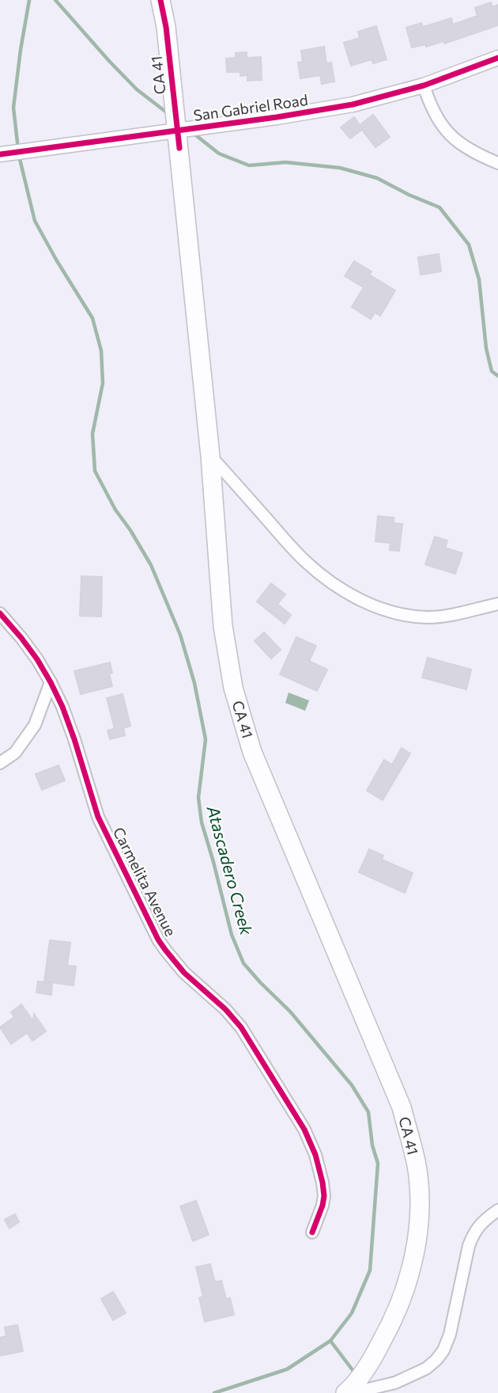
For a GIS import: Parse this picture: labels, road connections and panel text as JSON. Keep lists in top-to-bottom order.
{
  "streets": {
    "main road": ["CA 41"],
    "street": ["San Gabriel Road", "Carmelita Avenue"]
  },
  "crossings": [
    ["CA 41", "San Gabriel Road"]
  ],
  "water": ["Atascadero Creek"]
}
